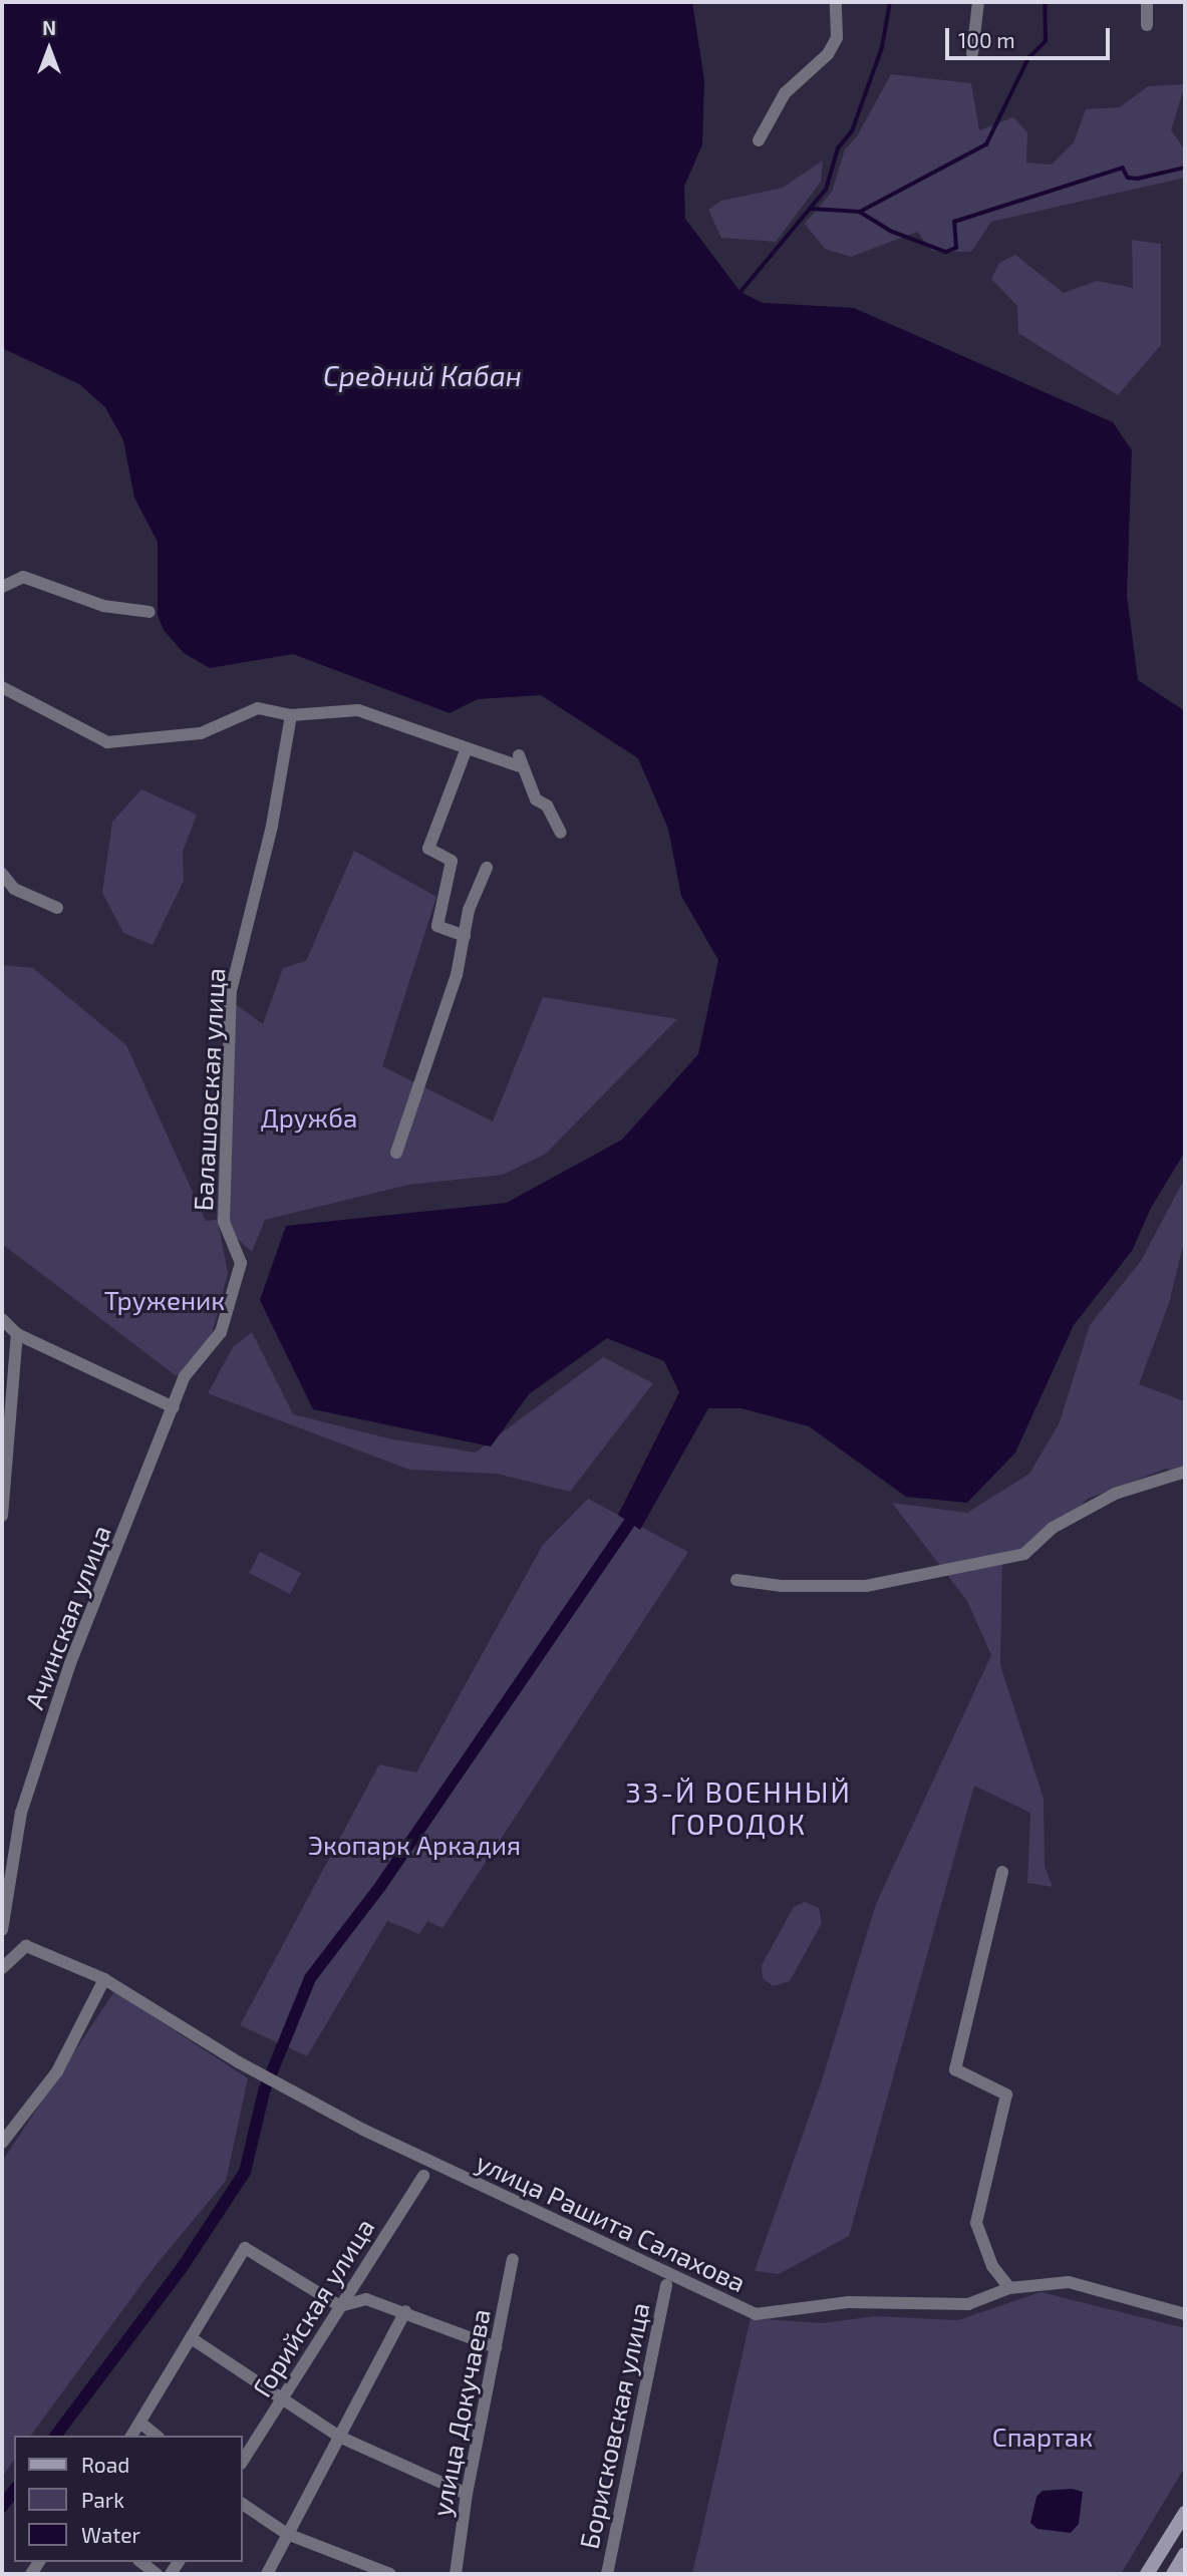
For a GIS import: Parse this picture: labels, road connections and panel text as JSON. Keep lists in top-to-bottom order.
{
  "streets": {
    "street": [
      "Балашовская улица",
      "Ачинская улица",
      "улица Рашита Салахова",
      "Горийская улица",
      "улица Докучаева",
      "Борисковская улица"
    ]
  },
  "crossings": [
    ["Балашовская улица", "Ачинская улица"]
  ],
  "districts": ["33-Й ВОЕННЫЙ ГОРОДОК"],
  "water": ["Средний Кабан"],
  "parks": [
    "Дружба",
    "Труженик",
    "Экопарк Аркадия",
    "Спартак"
  ],
  "legend": ["Road", "Park", "Water"],
  "scale_bar": "100 m",
  "north": "top"
}
